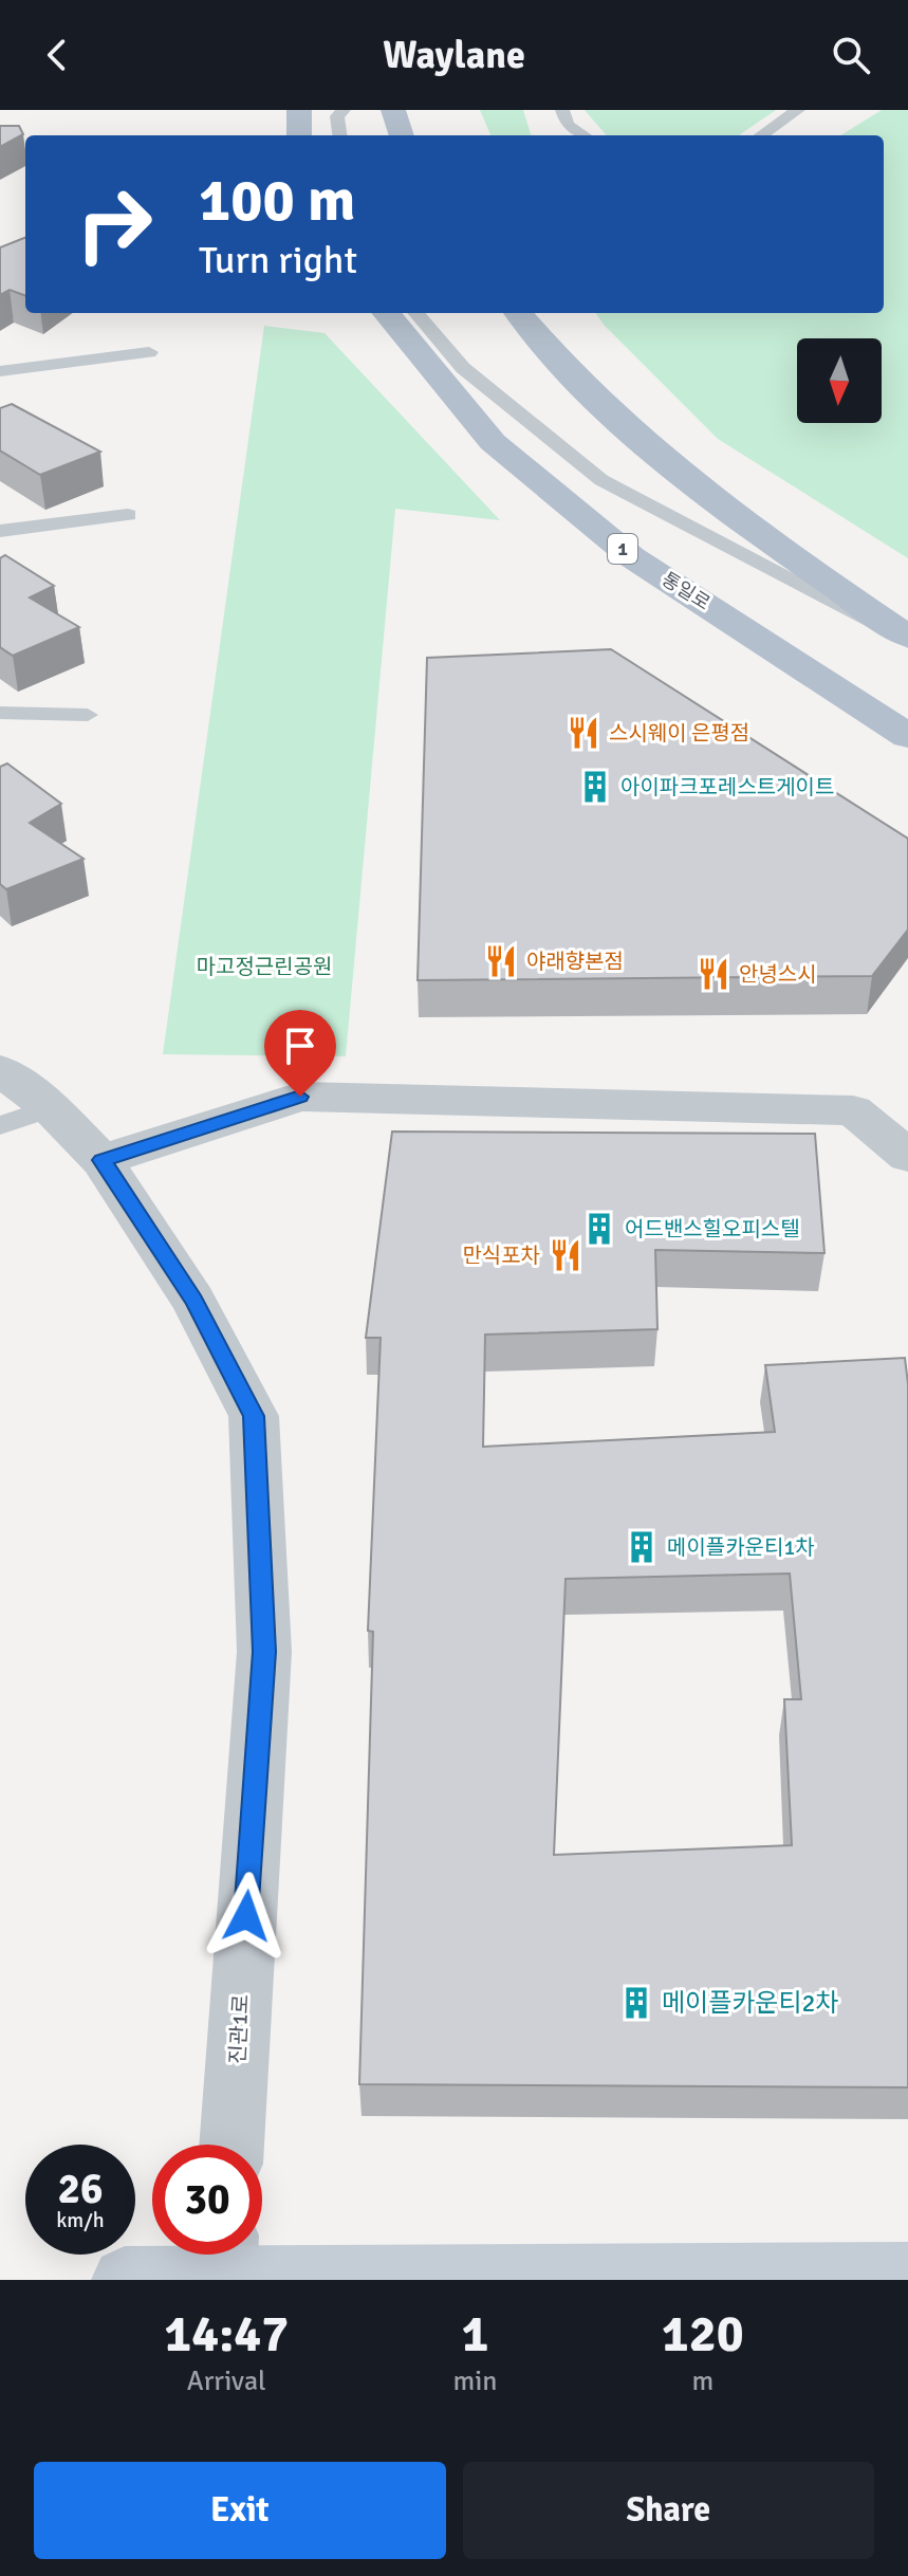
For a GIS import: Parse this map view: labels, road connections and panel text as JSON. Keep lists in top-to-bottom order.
{
  "streets": {
    "main road": ["1", "통일로"],
    "street": ["진관1로"]
  },
  "parks": ["마고정근린공원"],
  "places": {
    "restaurant": [
      "스시웨이 은평점",
      "야래향본점",
      "안녕스시",
      "만식포차"
    ],
    "building": [
      "아이파크포레스트게이트",
      "어드밴스힐오피스텔",
      "메이플카운티1차",
      "메이플카운티2차"
    ]
  },
  "north": "bottom",
  "page": {
    "header": "Waylane",
    "turn": ["100 m", "Turn right"],
    "speed": "26 km/h",
    "limit": "30",
    "eta": [
      "14:47",
      "Arrival",
      "1",
      "min",
      "120",
      "m"
    ],
    "buttons": ["Exit", "Share"]
  }
}
